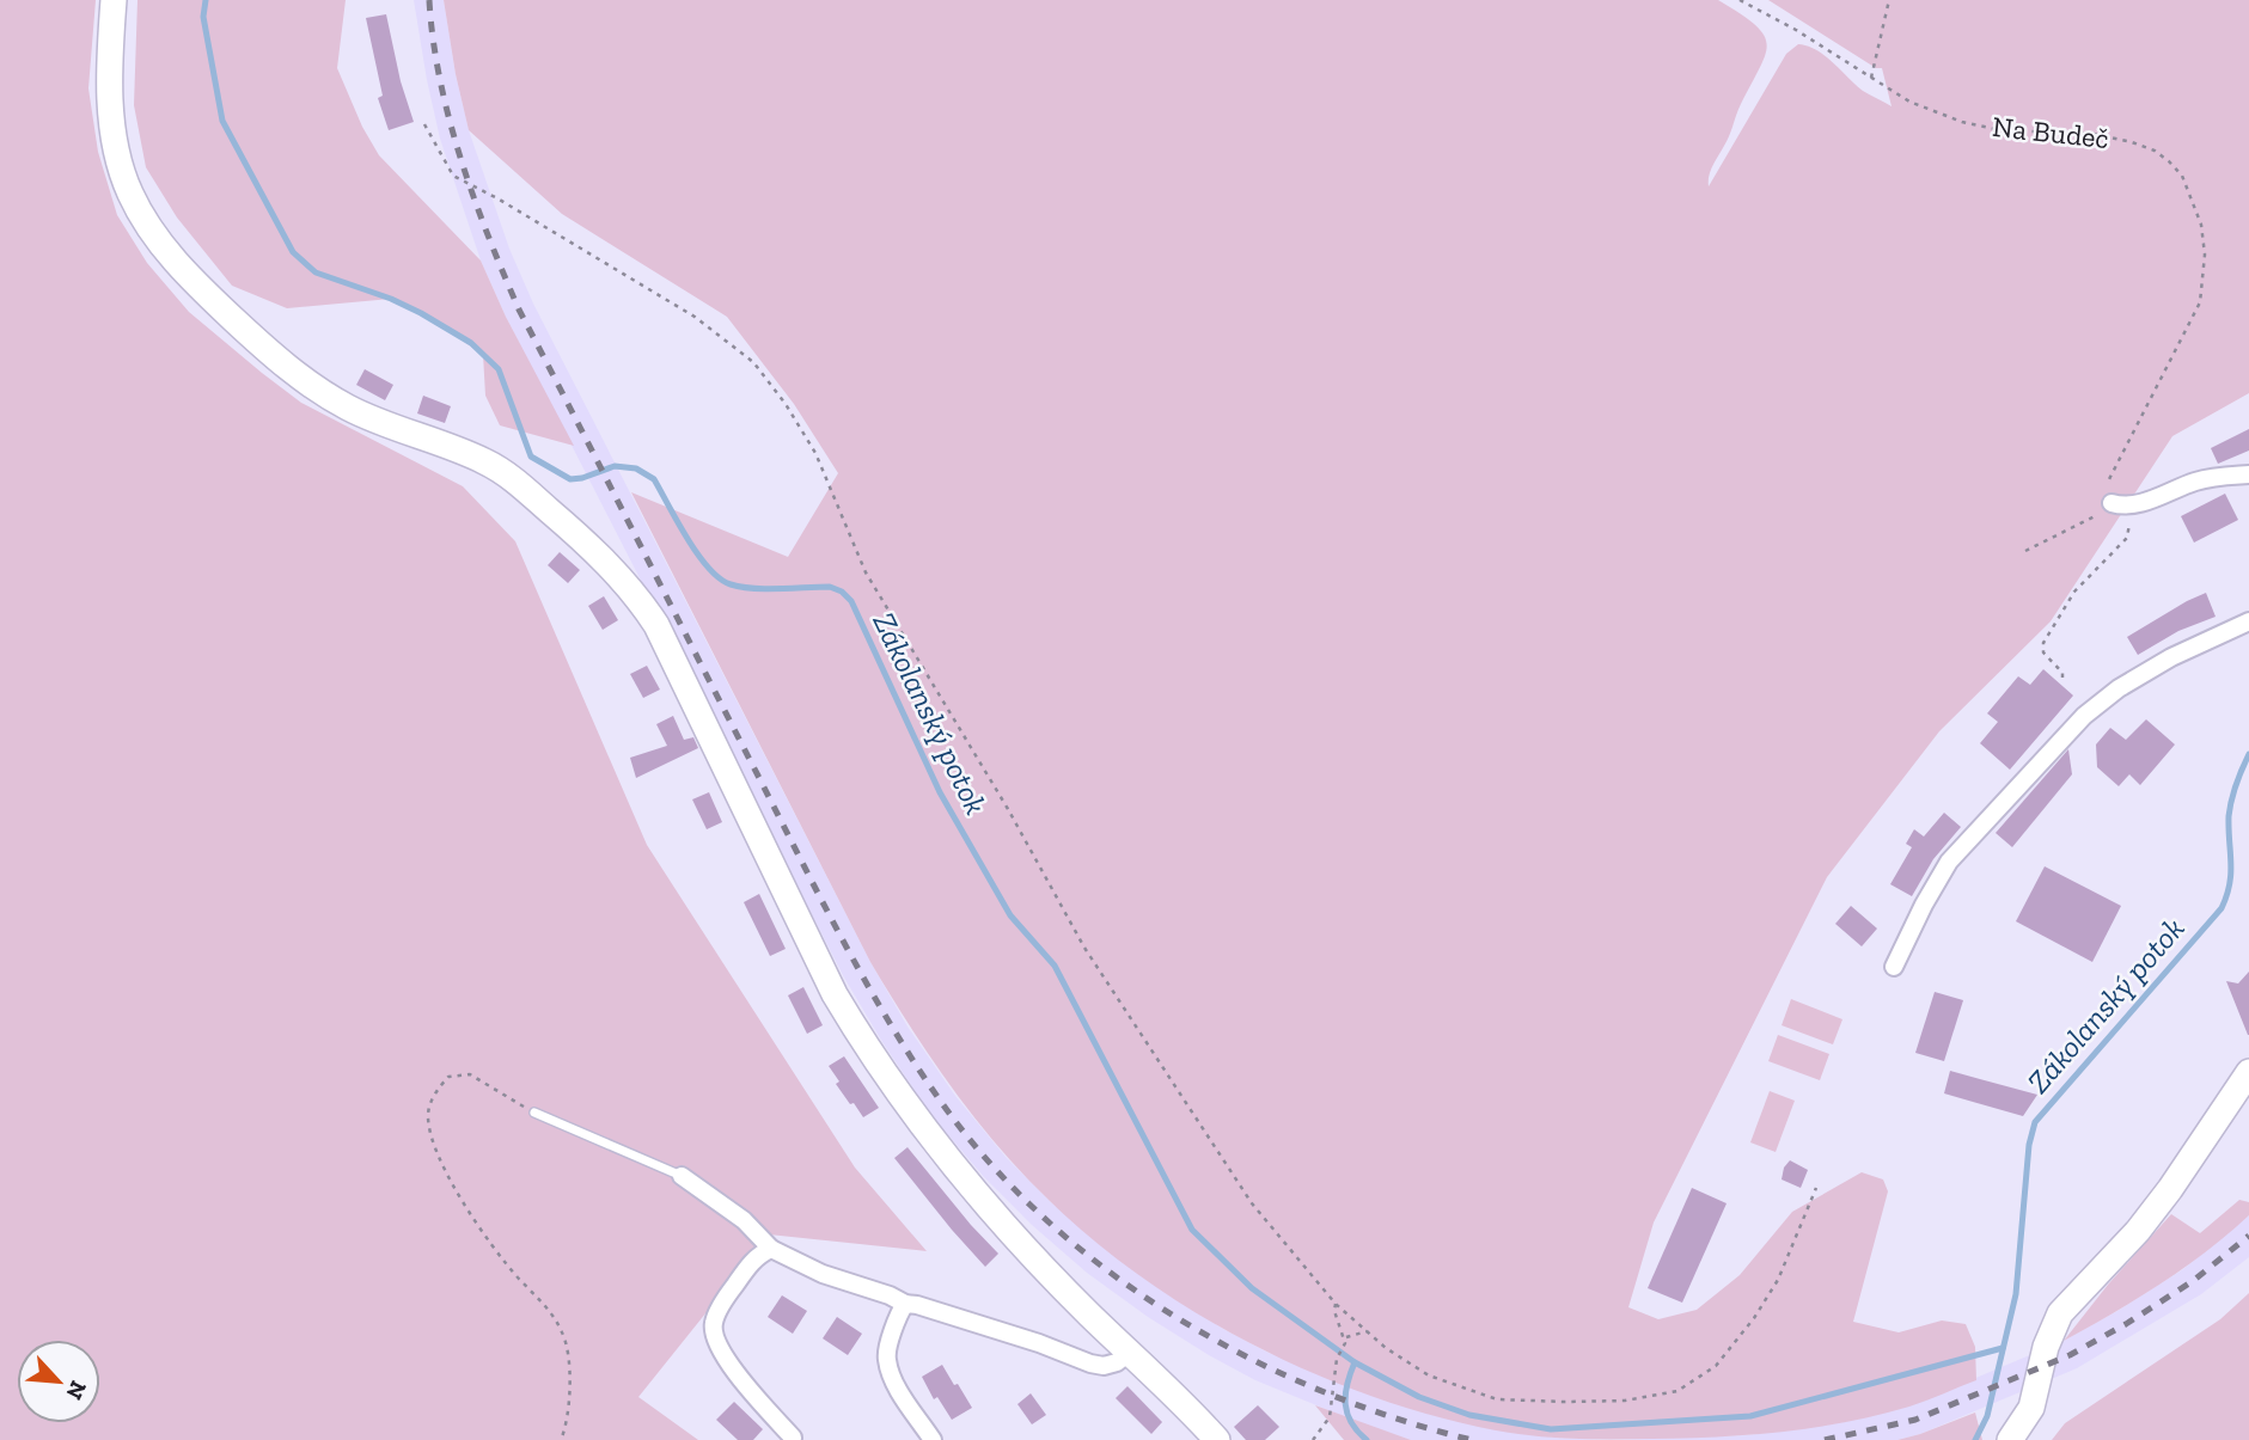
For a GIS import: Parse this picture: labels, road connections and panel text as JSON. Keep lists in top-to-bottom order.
{
  "streets": {
    "path": ["Na Budeč"]
  },
  "water": ["Zákolanský potok"],
  "north": "bottom right"
}
